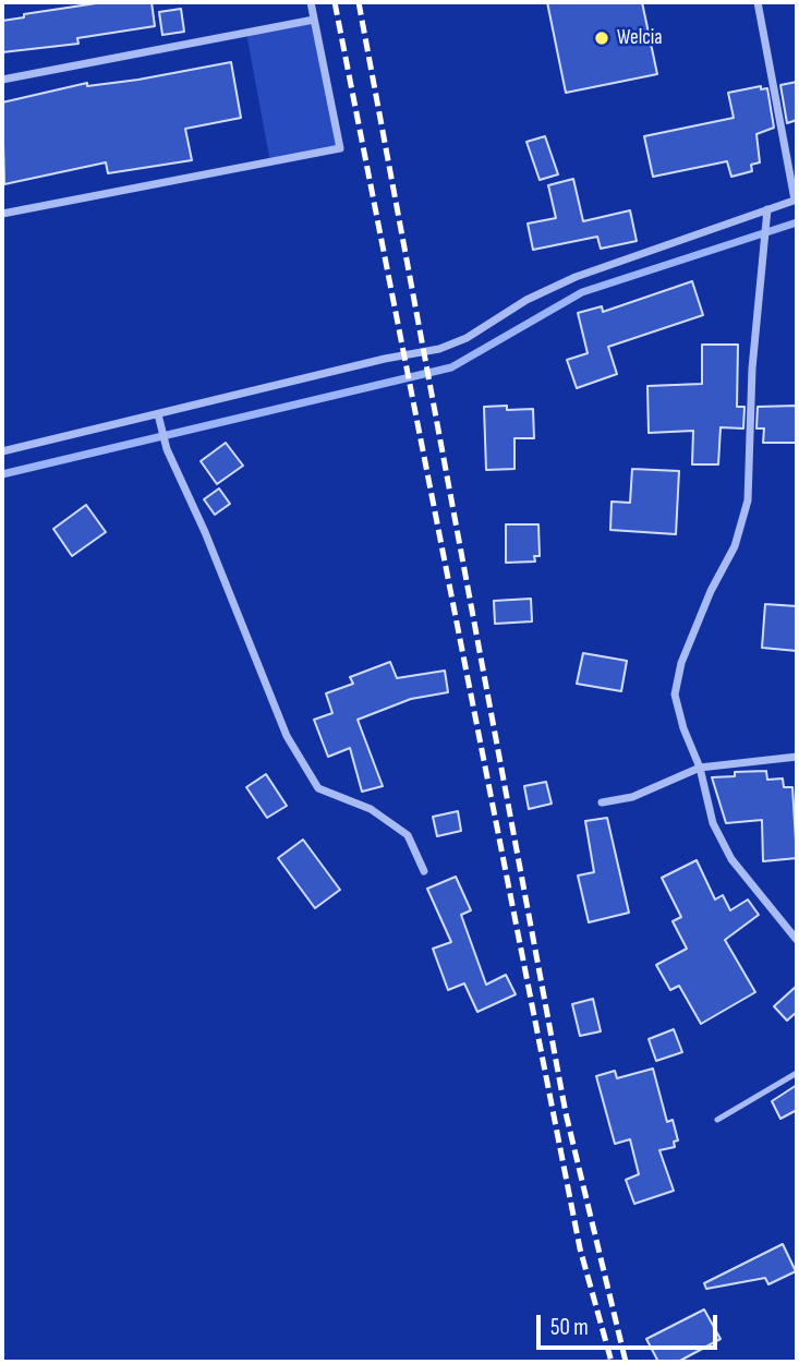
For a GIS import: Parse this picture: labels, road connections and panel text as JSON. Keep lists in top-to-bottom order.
{
  "places": ["Welcia"],
  "scale_bar": "50 m"
}
